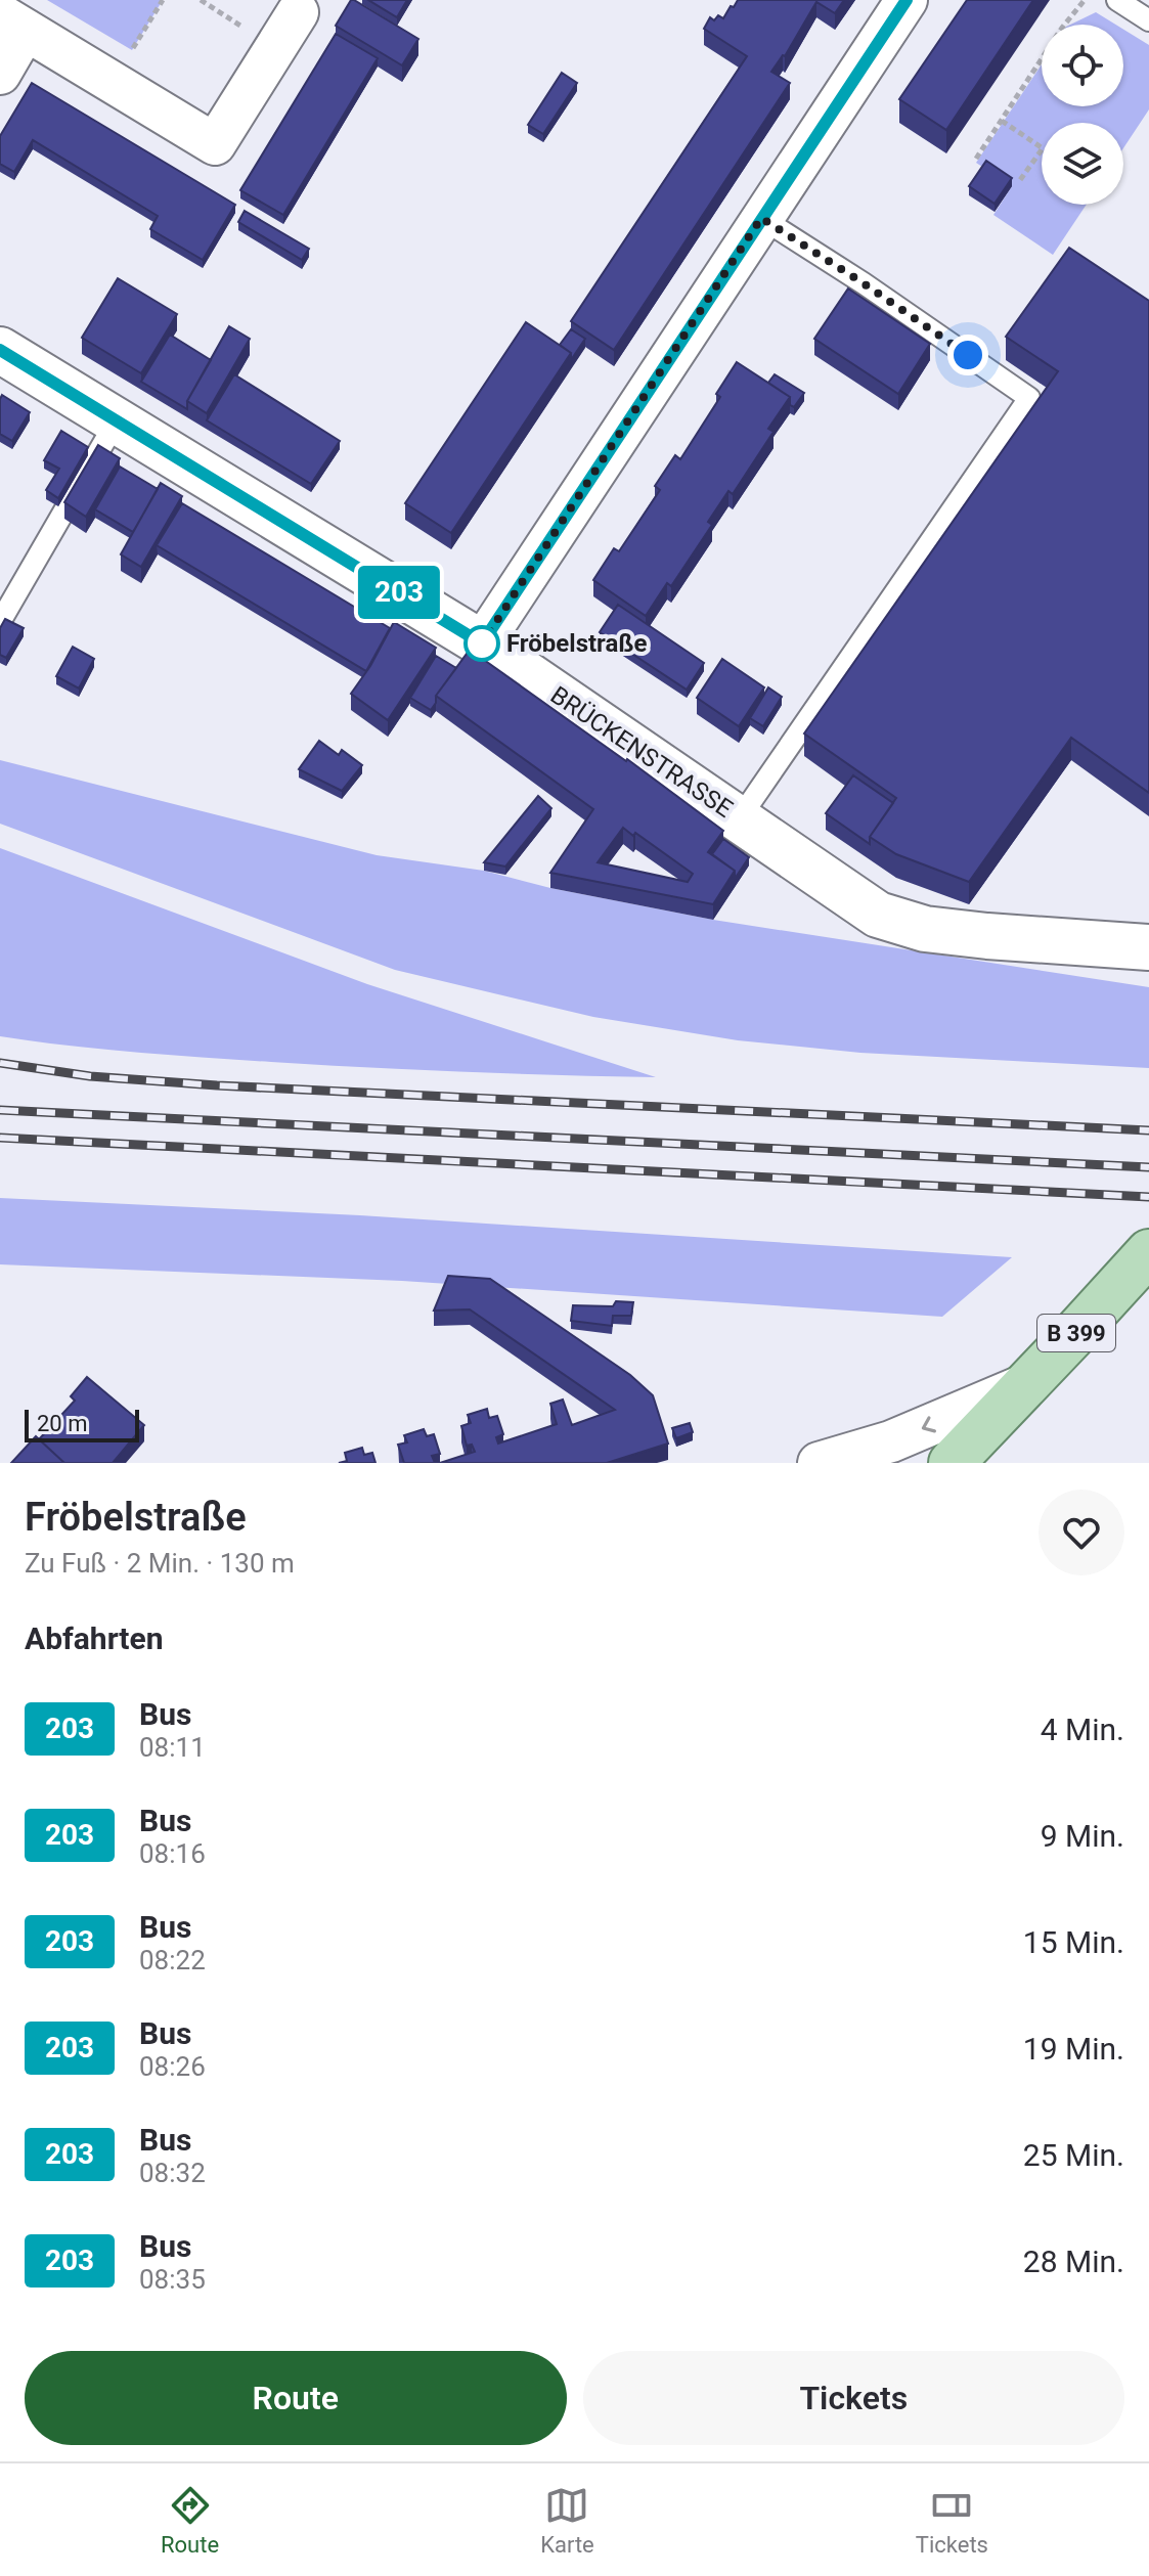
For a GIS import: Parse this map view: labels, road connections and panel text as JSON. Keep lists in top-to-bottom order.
{
  "streets": {
    "main road": ["B 399"],
    "street": ["BRÜCKENSTRASSE"]
  },
  "places": ["Fröbelstraße"],
  "lines": ["bus line 203"],
  "scale_bar": "20 m",
  "page": {
    "on_map": "203",
    "scale": "20 m",
    "heading": [
      ["Fröbelstraße", "Zu Fuß · 2 Min. · 130 m"],
      "Abfahrten"
    ],
    "list": [
      {
        "mark": "203",
        "name": "Bus",
        "note": "08:11",
        "value": "4 Min."
      },
      {
        "mark": "203",
        "name": "Bus",
        "note": "08:16",
        "value": "9 Min."
      },
      {
        "mark": "203",
        "name": "Bus",
        "note": "08:22",
        "value": "15 Min."
      },
      {
        "mark": "203",
        "name": "Bus",
        "note": "08:26",
        "value": "19 Min."
      },
      {
        "mark": "203",
        "name": "Bus",
        "note": "08:32",
        "value": "25 Min."
      },
      {
        "mark": "203",
        "name": "Bus",
        "note": "08:35",
        "value": "28 Min."
      }
    ],
    "buttons": ["Route", "Tickets"],
    "tabs": ["Route", "Karte", "Tickets"]
  }
}
